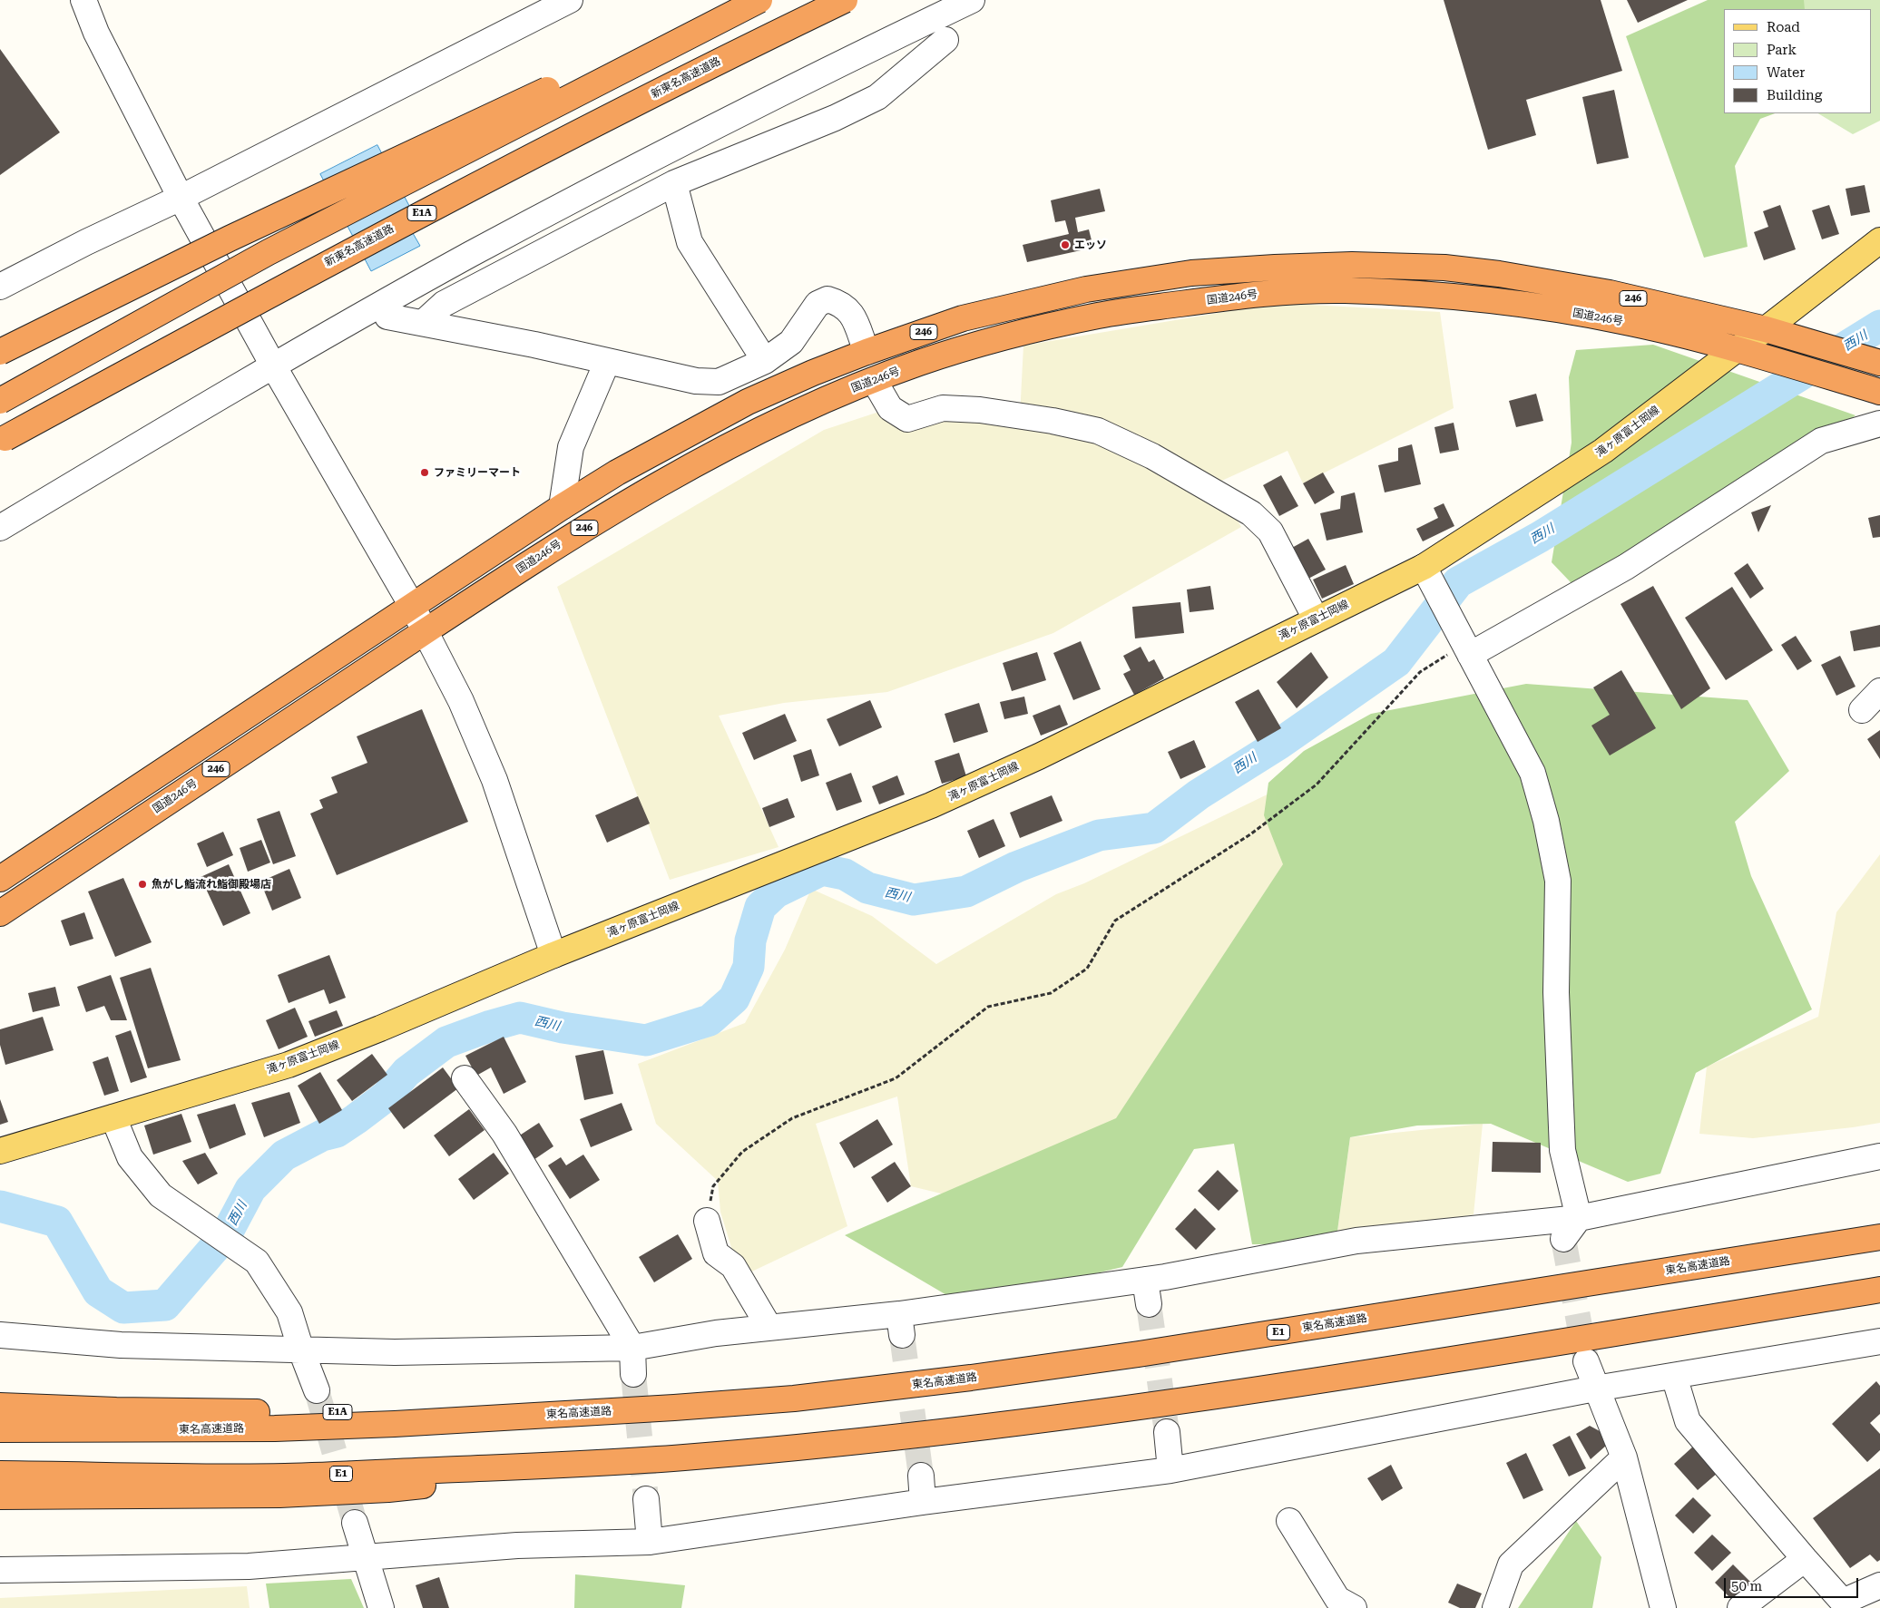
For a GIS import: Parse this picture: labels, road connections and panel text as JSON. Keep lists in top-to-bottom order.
{
  "streets": {
    "highway": [
      "新東名高速道路",
      "E1A",
      "国道246号",
      "246",
      "東名高速道路",
      "E1"
    ],
    "main road": ["滝ヶ原富士岡線"]
  },
  "crossings": [
    ["E1A", "東名高速道路"],
    ["国道246号", "滝ヶ原富士岡線"],
    ["246", "滝ヶ原富士岡線"]
  ],
  "water": ["西川"],
  "places": ["エッソ", "ファミリーマート", "魚がし鮨流れ鮨御殿場店"],
  "legend": [
    "Road",
    "Park",
    "Water",
    "Building"
  ],
  "scale_bar": "50 m"
}
